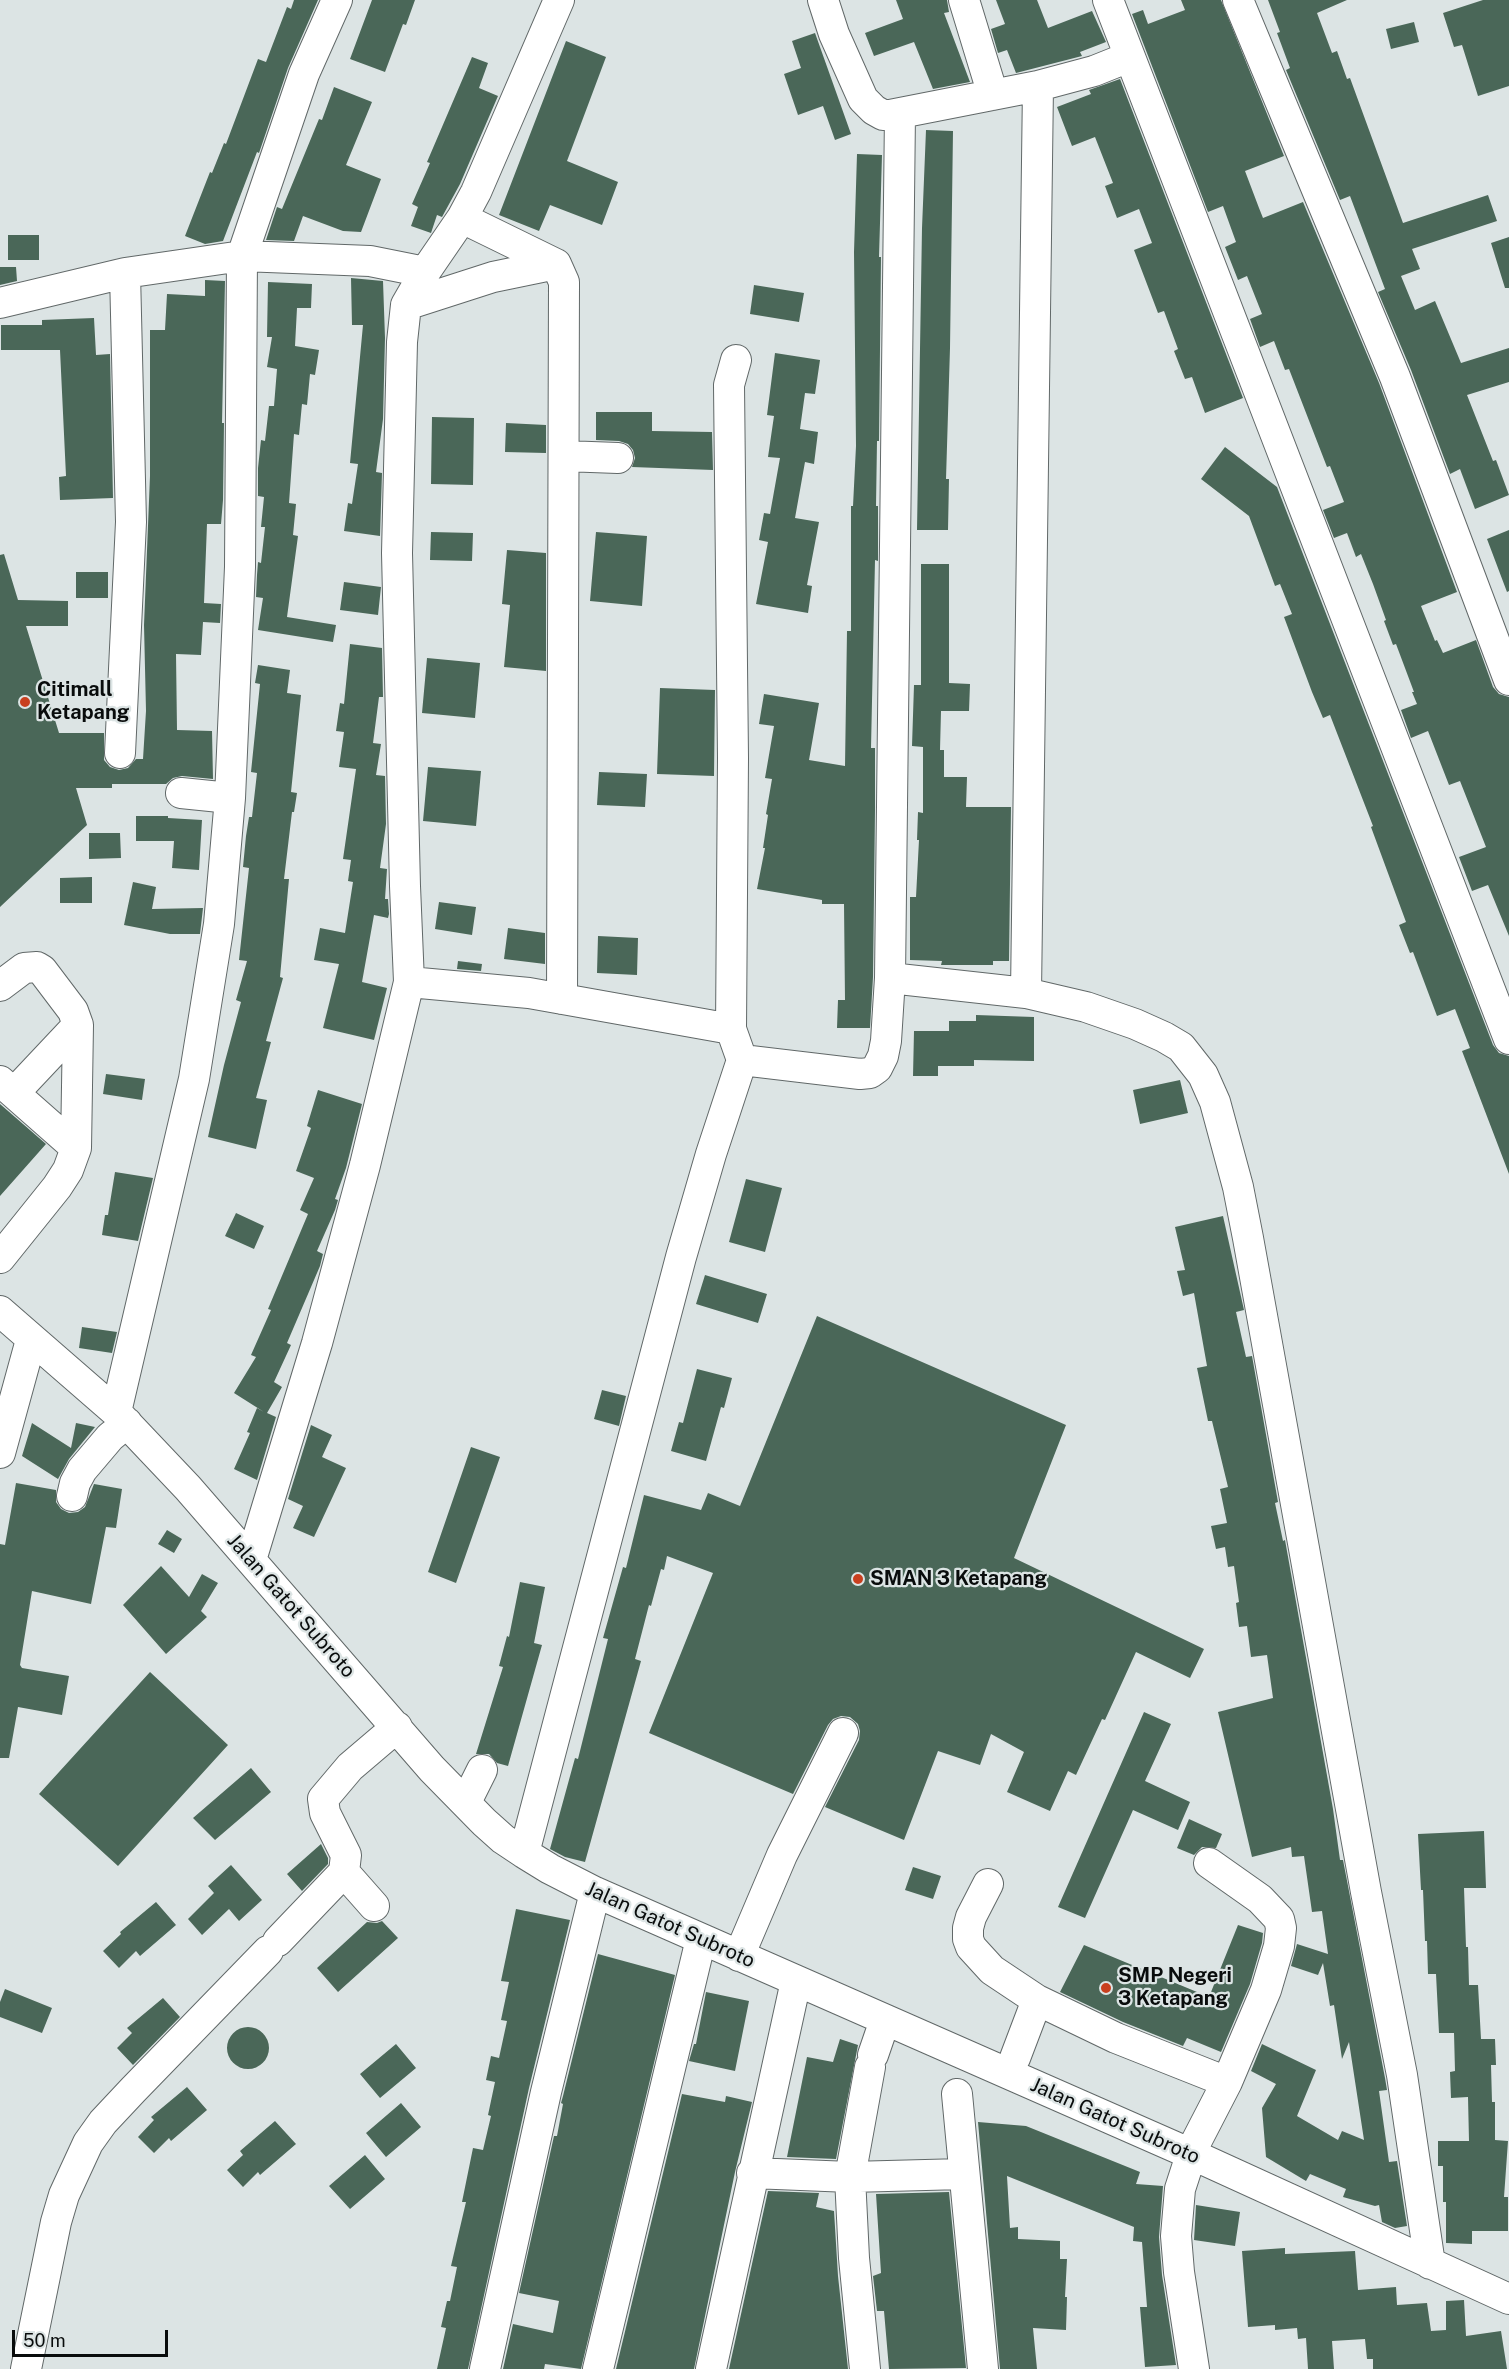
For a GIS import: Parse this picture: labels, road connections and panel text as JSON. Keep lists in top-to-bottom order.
{
  "streets": {
    "street": ["Jalan Gatot Subroto"]
  },
  "places": ["Citimall Ketapang", "SMAN 3 Ketapang", "SMP Negeri 3 Ketapang"],
  "scale_bar": "50 m"
}
